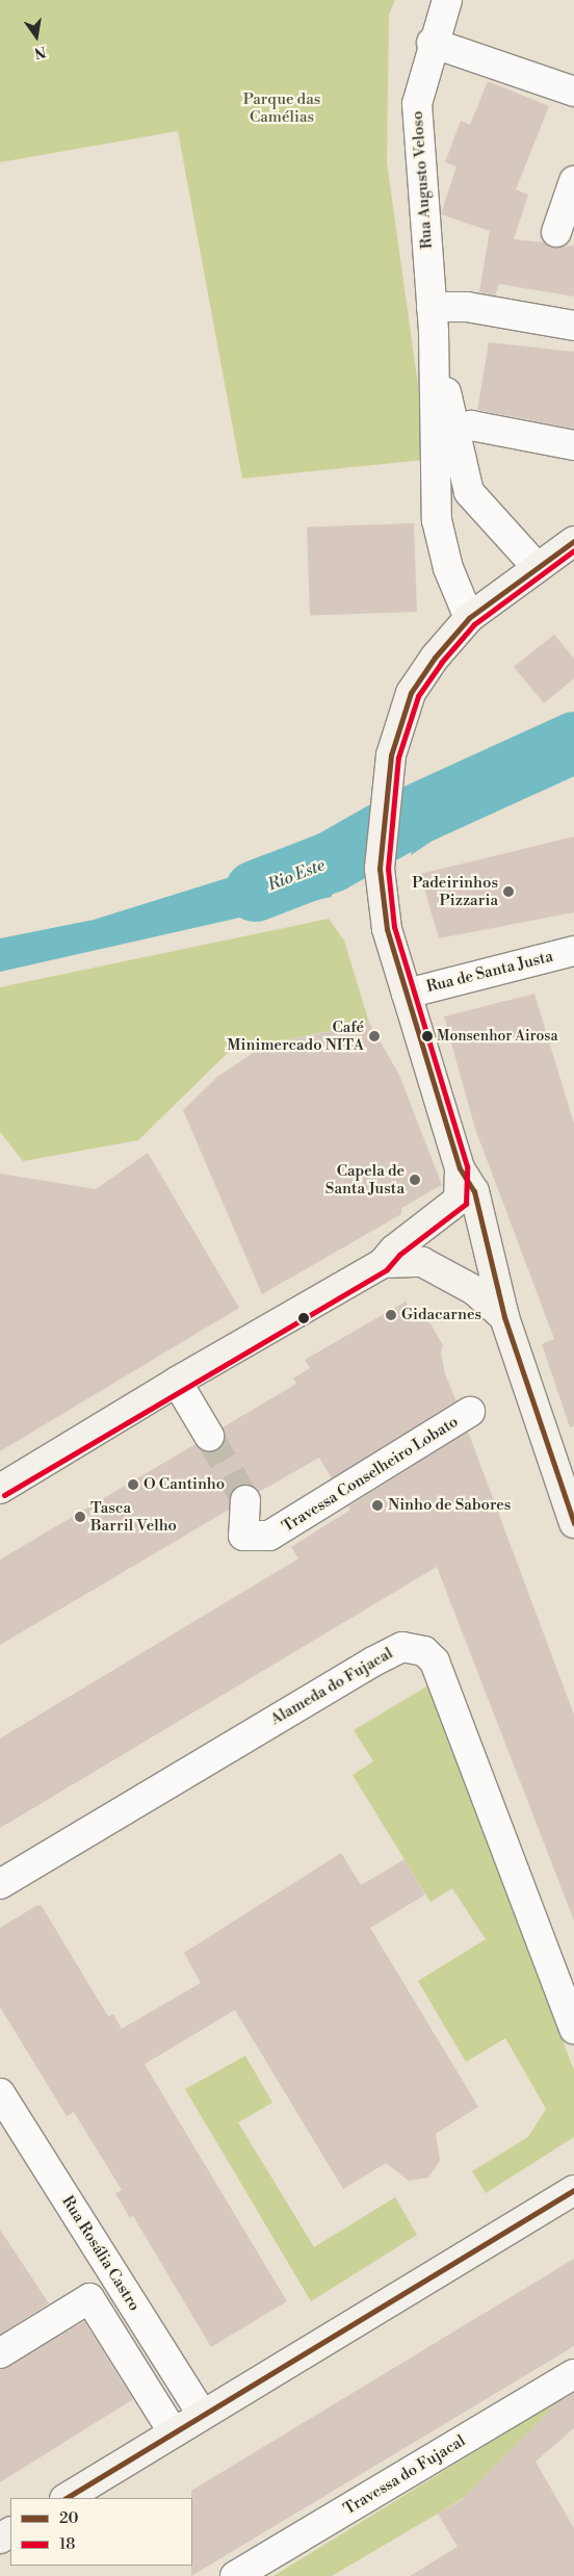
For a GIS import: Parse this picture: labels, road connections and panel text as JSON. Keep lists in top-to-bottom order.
{
  "streets": {
    "street": [
      "Rua Augusto Veloso",
      "Rua de Santa Justa",
      "Travessa Conselheiro Lobato",
      "Alameda do Fujacal",
      "Rua Rosália Castro",
      "Travessa do Fujacal"
    ]
  },
  "water": ["Rio Este"],
  "parks": ["Parque das Camélias"],
  "places": [
    "Padeirinhos Pizzaria",
    "Café Minimercado NITA",
    "Monsenhor Airosa",
    "Capela de Santa Justa",
    "Gidacarnes",
    "O Cantinho",
    "Ninho de Sabores",
    "Tasca Barril Velho"
  ],
  "lines": ["transit line 20", "transit line 18"],
  "legend": ["20", "18"],
  "north": "bottom"
}
